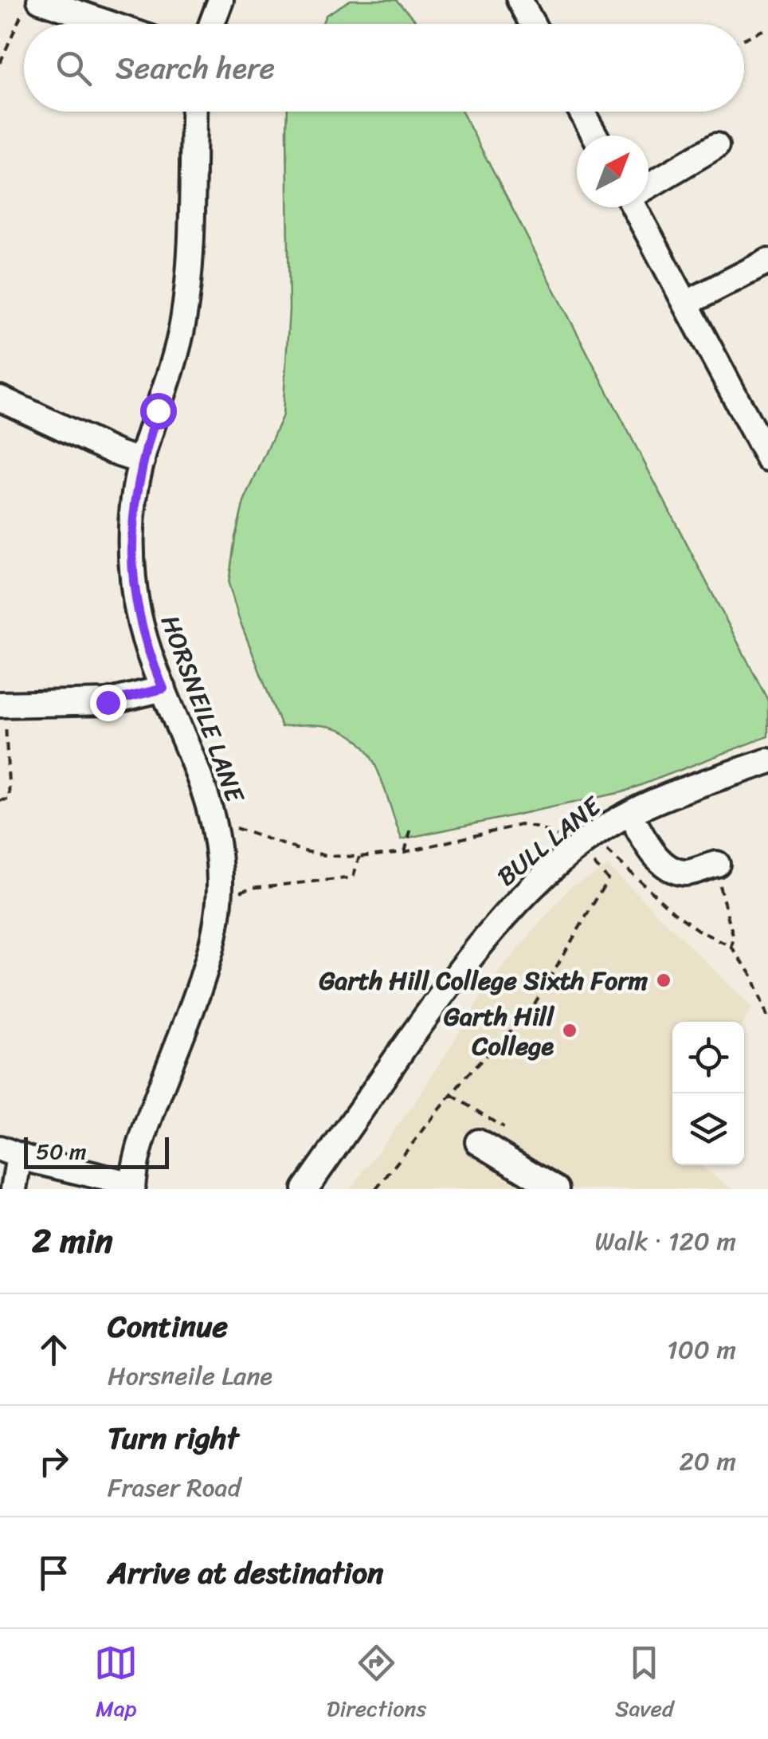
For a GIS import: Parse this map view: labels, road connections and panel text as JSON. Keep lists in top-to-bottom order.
{
  "streets": {
    "street": ["HORSNEILE LANE", "BULL LANE"]
  },
  "places": ["Garth Hill College Sixth Form", "Garth Hill College"],
  "scale_bar": "50 m",
  "north": "top right",
  "page": {
    "search": "Search here",
    "scale": "50 m",
    "heading": ["2 min", "Walk · 120 m"],
    "list": [
      ["Continue", "Horsneile Lane", "100 m"],
      ["Turn right", "Fraser Road", "20 m"],
      "Arrive at destination"
    ],
    "nav": ["Map", "Directions", "Saved"]
  }
}
